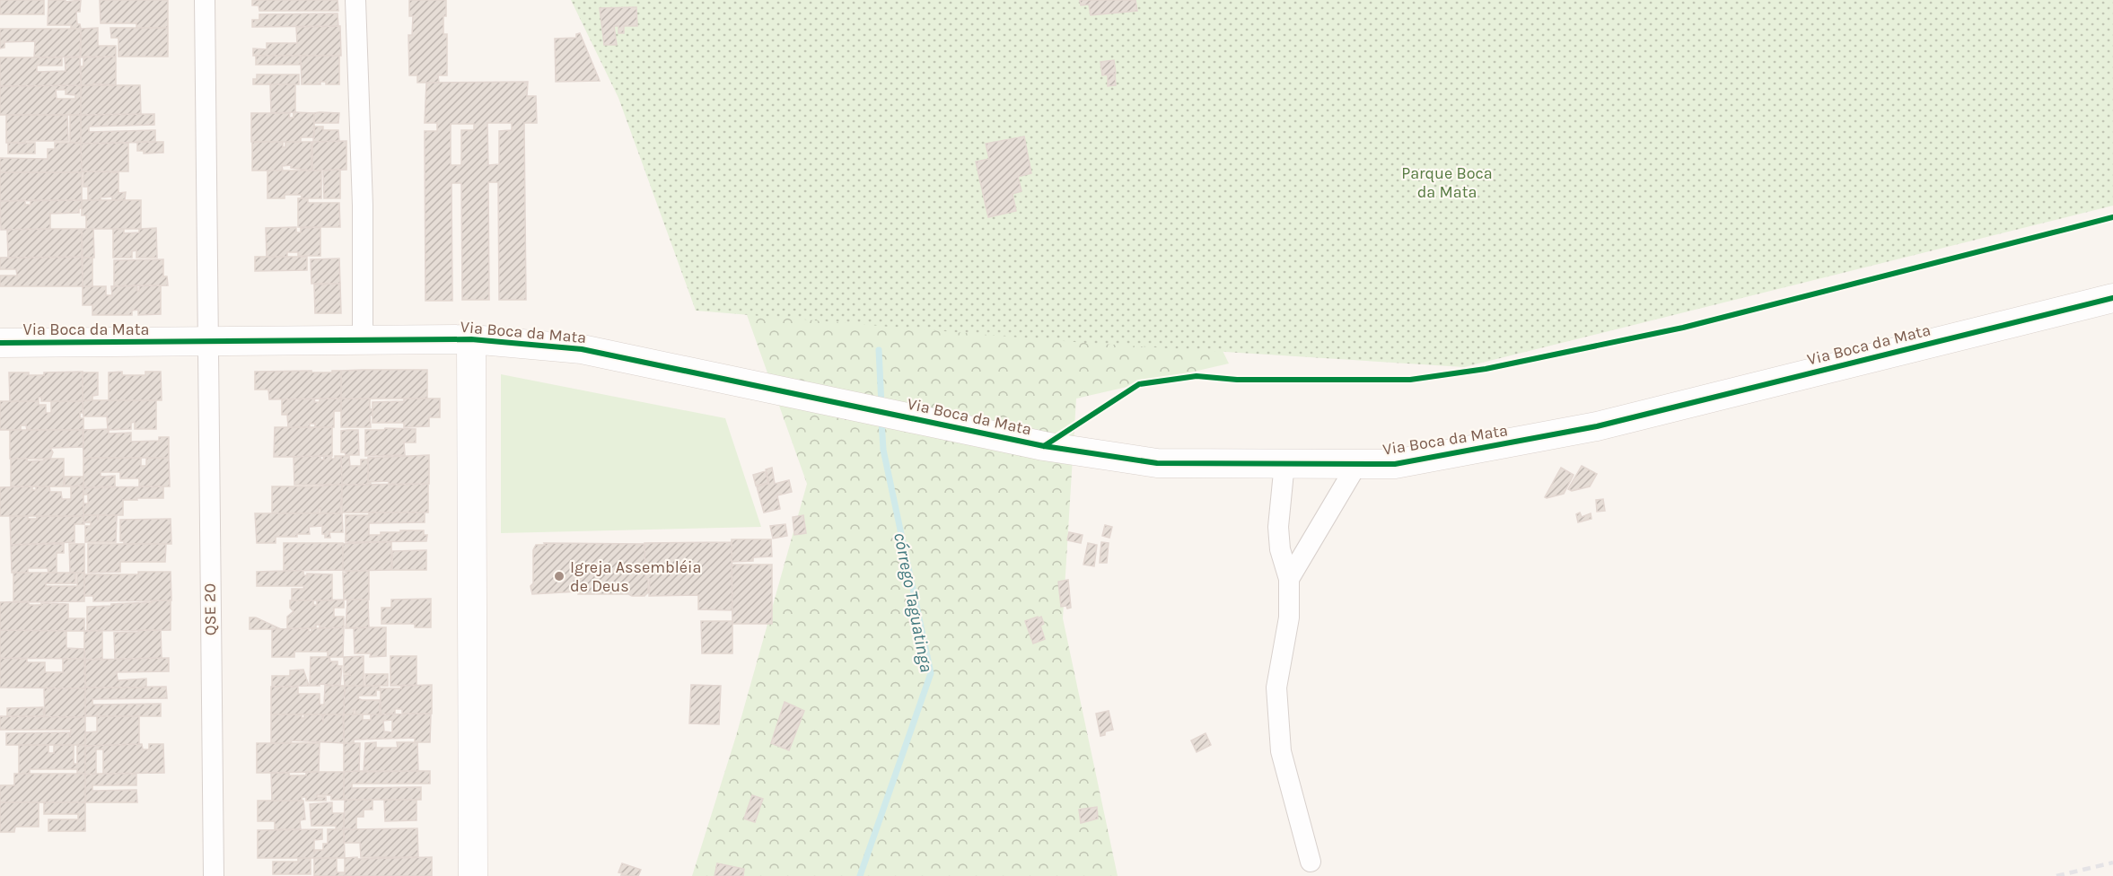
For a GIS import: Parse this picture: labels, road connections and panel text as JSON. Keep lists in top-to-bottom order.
{
  "streets": {
    "street": ["Via Boca da Mata", "QSE 20"]
  },
  "crossings": [
    ["Via Boca da Mata", "QSE 20"]
  ],
  "water": ["córrego Taguatinga"],
  "parks": ["Parque Boca da Mata"],
  "places": ["Igreja Assembléia de Deus"]
}
